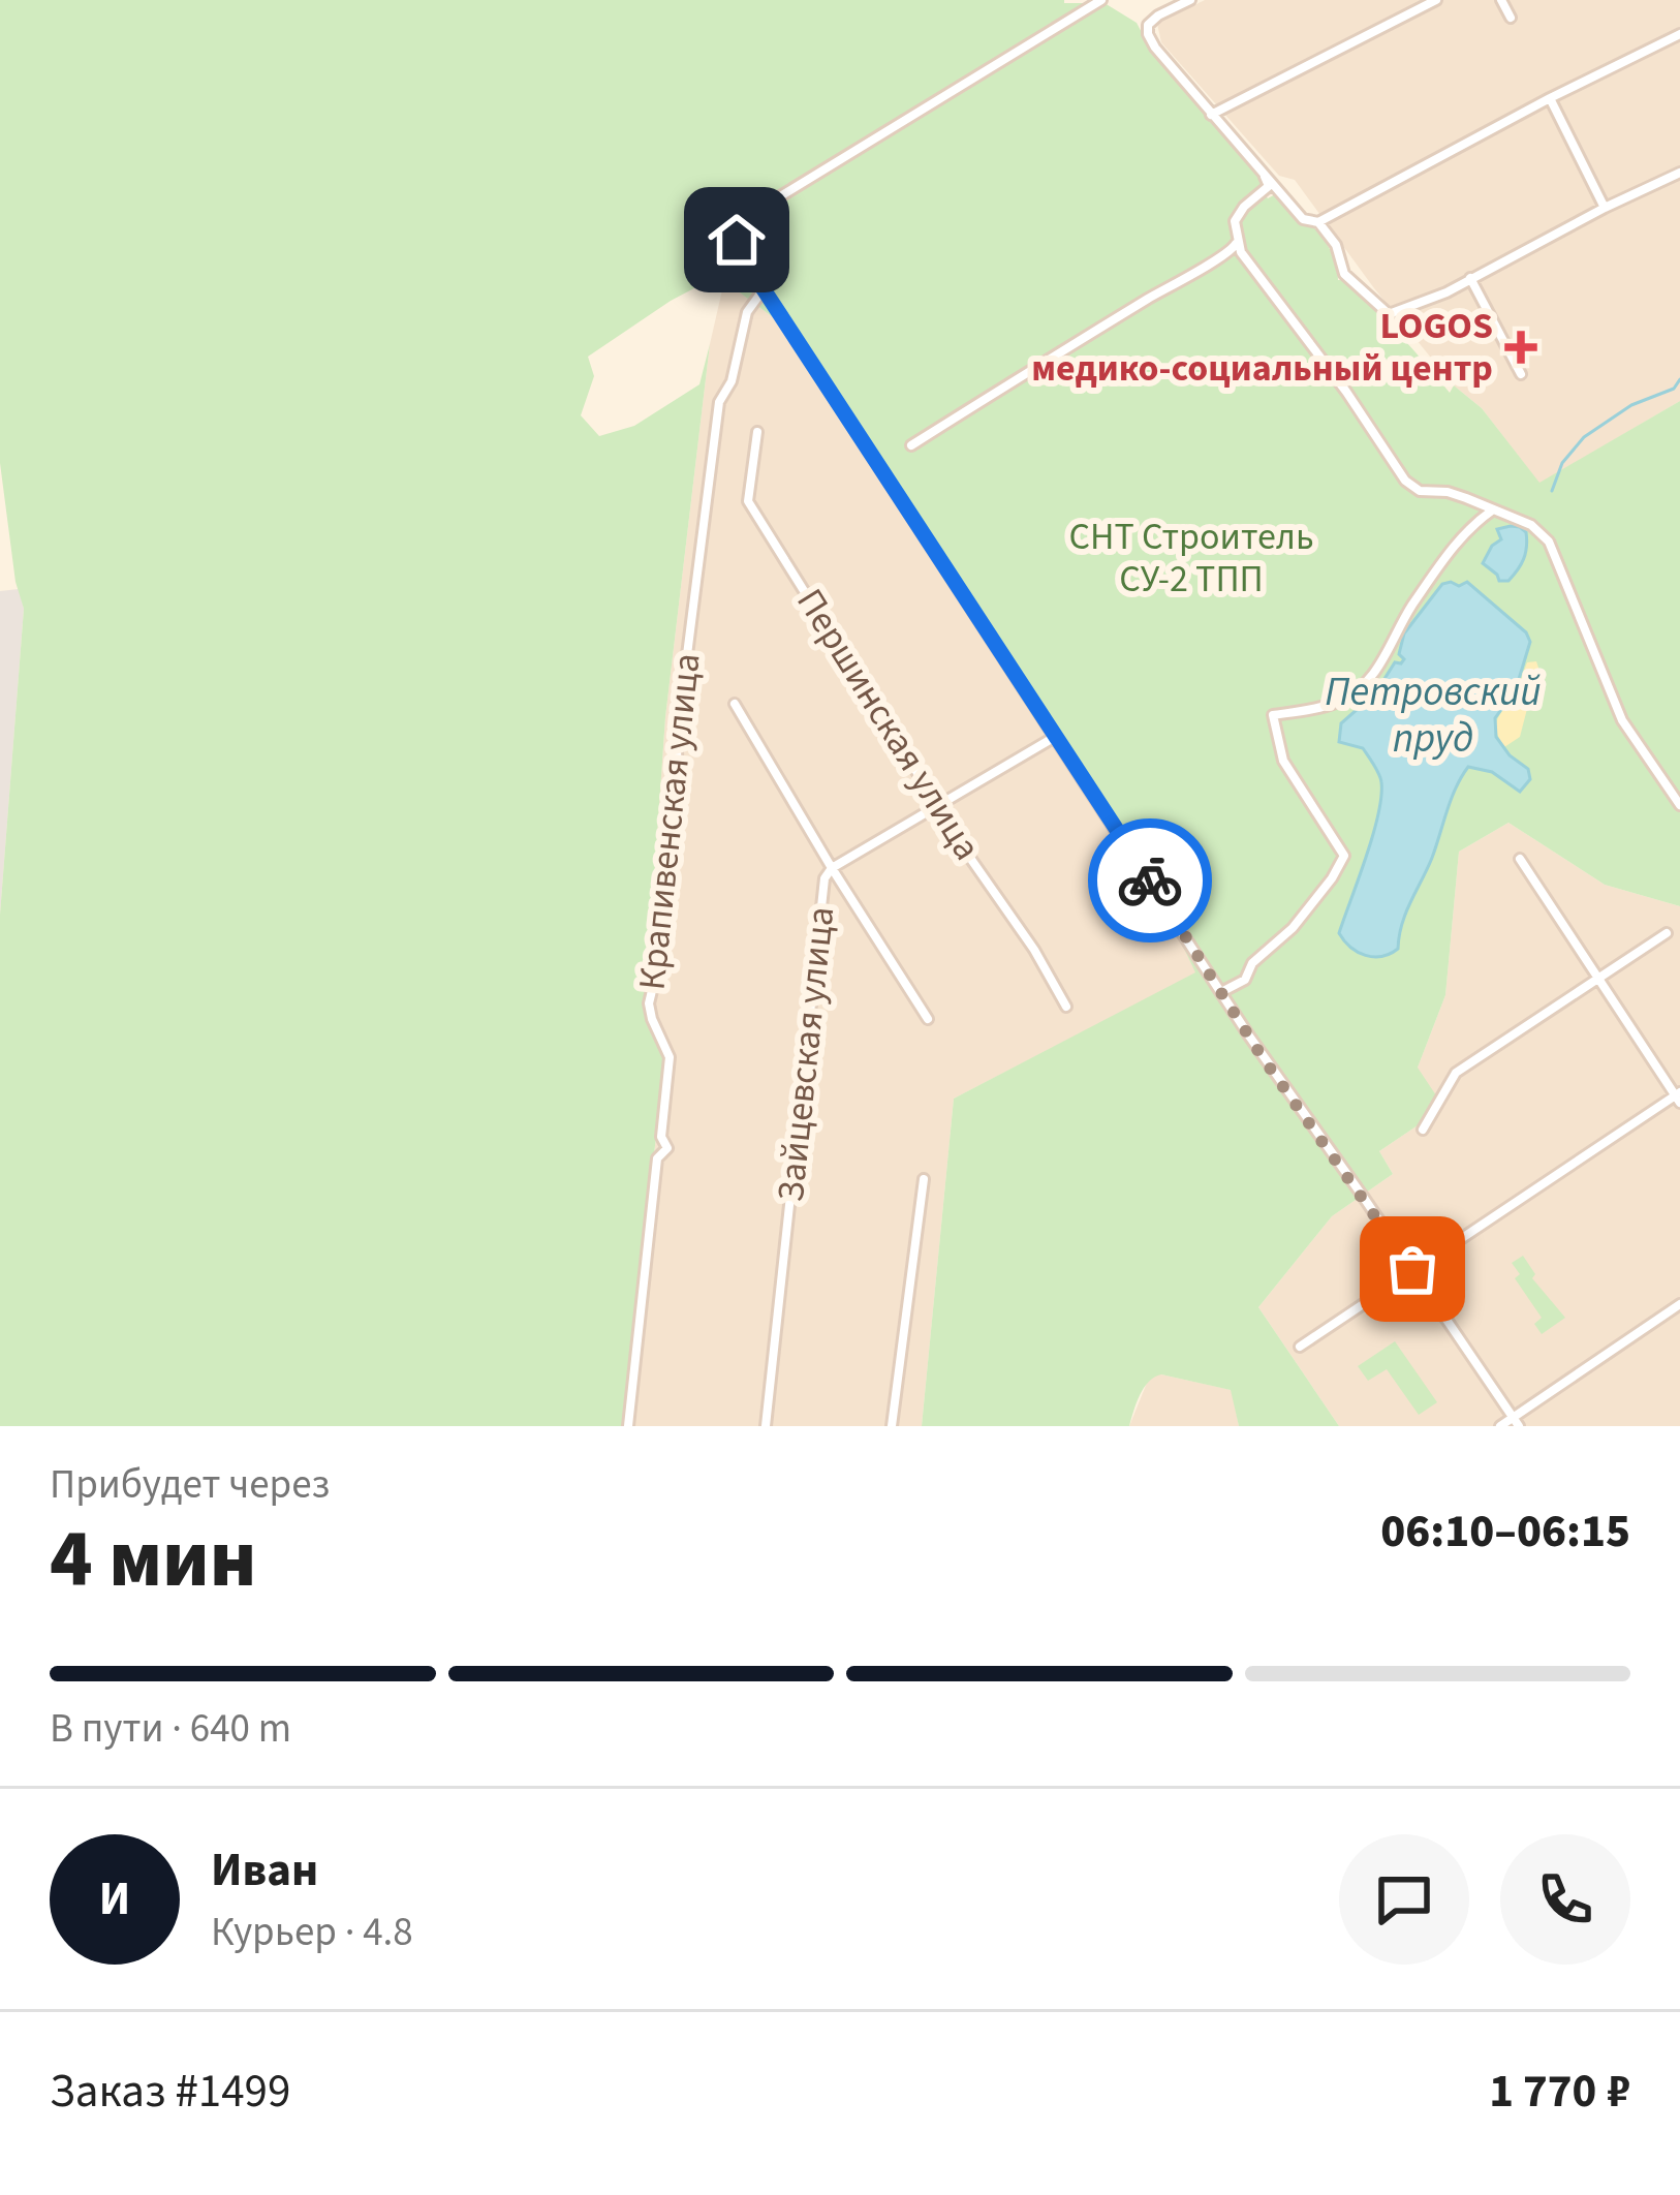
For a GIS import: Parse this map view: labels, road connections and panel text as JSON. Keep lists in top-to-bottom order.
{
  "streets": {
    "street": ["Першинская улица", "Крапивенская улица", "Зайцевская улица"]
  },
  "crossings": [
    ["Першинская улица", "Зайцевская улица"]
  ],
  "water": ["Петровский пруд"],
  "parks": ["СНТ Строитель СУ-2 ТПП"],
  "places": {
    "health": ["LOGOS медико-социальный центр"]
  },
  "page": {
    "heading": ["4 мин", "Прибудет через", "06:10–06:15"],
    "panel": [
      "Иван",
      "Курьер · 4.8",
      "Заказ #1499",
      "1 770 ₽"
    ],
    "bar": "В пути · 640 m",
    "round": "И"
  }
}
